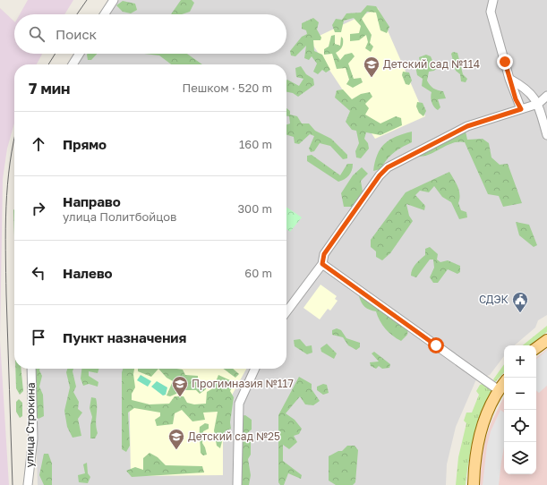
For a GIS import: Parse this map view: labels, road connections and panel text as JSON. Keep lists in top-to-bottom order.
{
  "streets": {
    "street": ["улица Строкина"]
  },
  "places": {
    "school or university": ["Детский сад №114", "Прогимназия №117", "Детский сад №25"],
    "public building": ["СДЭК"]
  },
  "page": {
    "search": "Поиск",
    "heading": ["7 мин", "Пешком · 520 m"],
    "list": [
      ["Прямо", "160 m"],
      ["Направо", "улица Политбойцов", "300 m"],
      ["Налево", "60 m"],
      "Пункт назначения"
    ],
    "map_buttons": ["+", "−"]
  }
}
